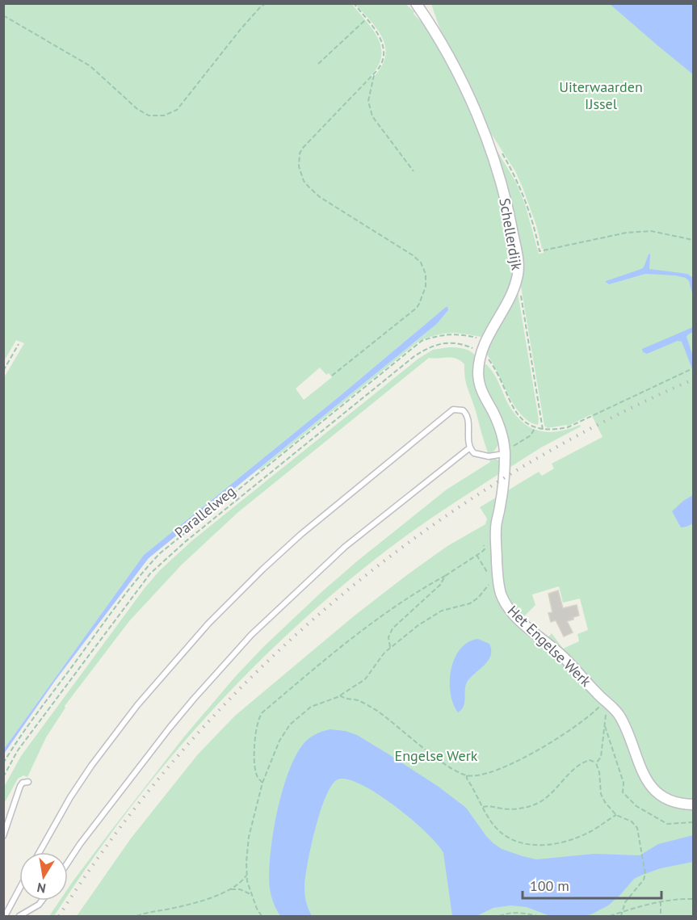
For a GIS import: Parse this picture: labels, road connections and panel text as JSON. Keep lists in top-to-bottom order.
{
  "streets": {
    "street": ["Schellerdijk", "Het Engelse Werk"],
    "path": ["Parallelweg"]
  },
  "crossings": [
    ["Schellerdijk", "Parallelweg"],
    ["Schellerdijk", "Het Engelse Werk"]
  ],
  "parks": ["Uiterwaarden IJssel", "Engelse Werk"],
  "scale_bar": "100 m",
  "north": "bottom"
}
